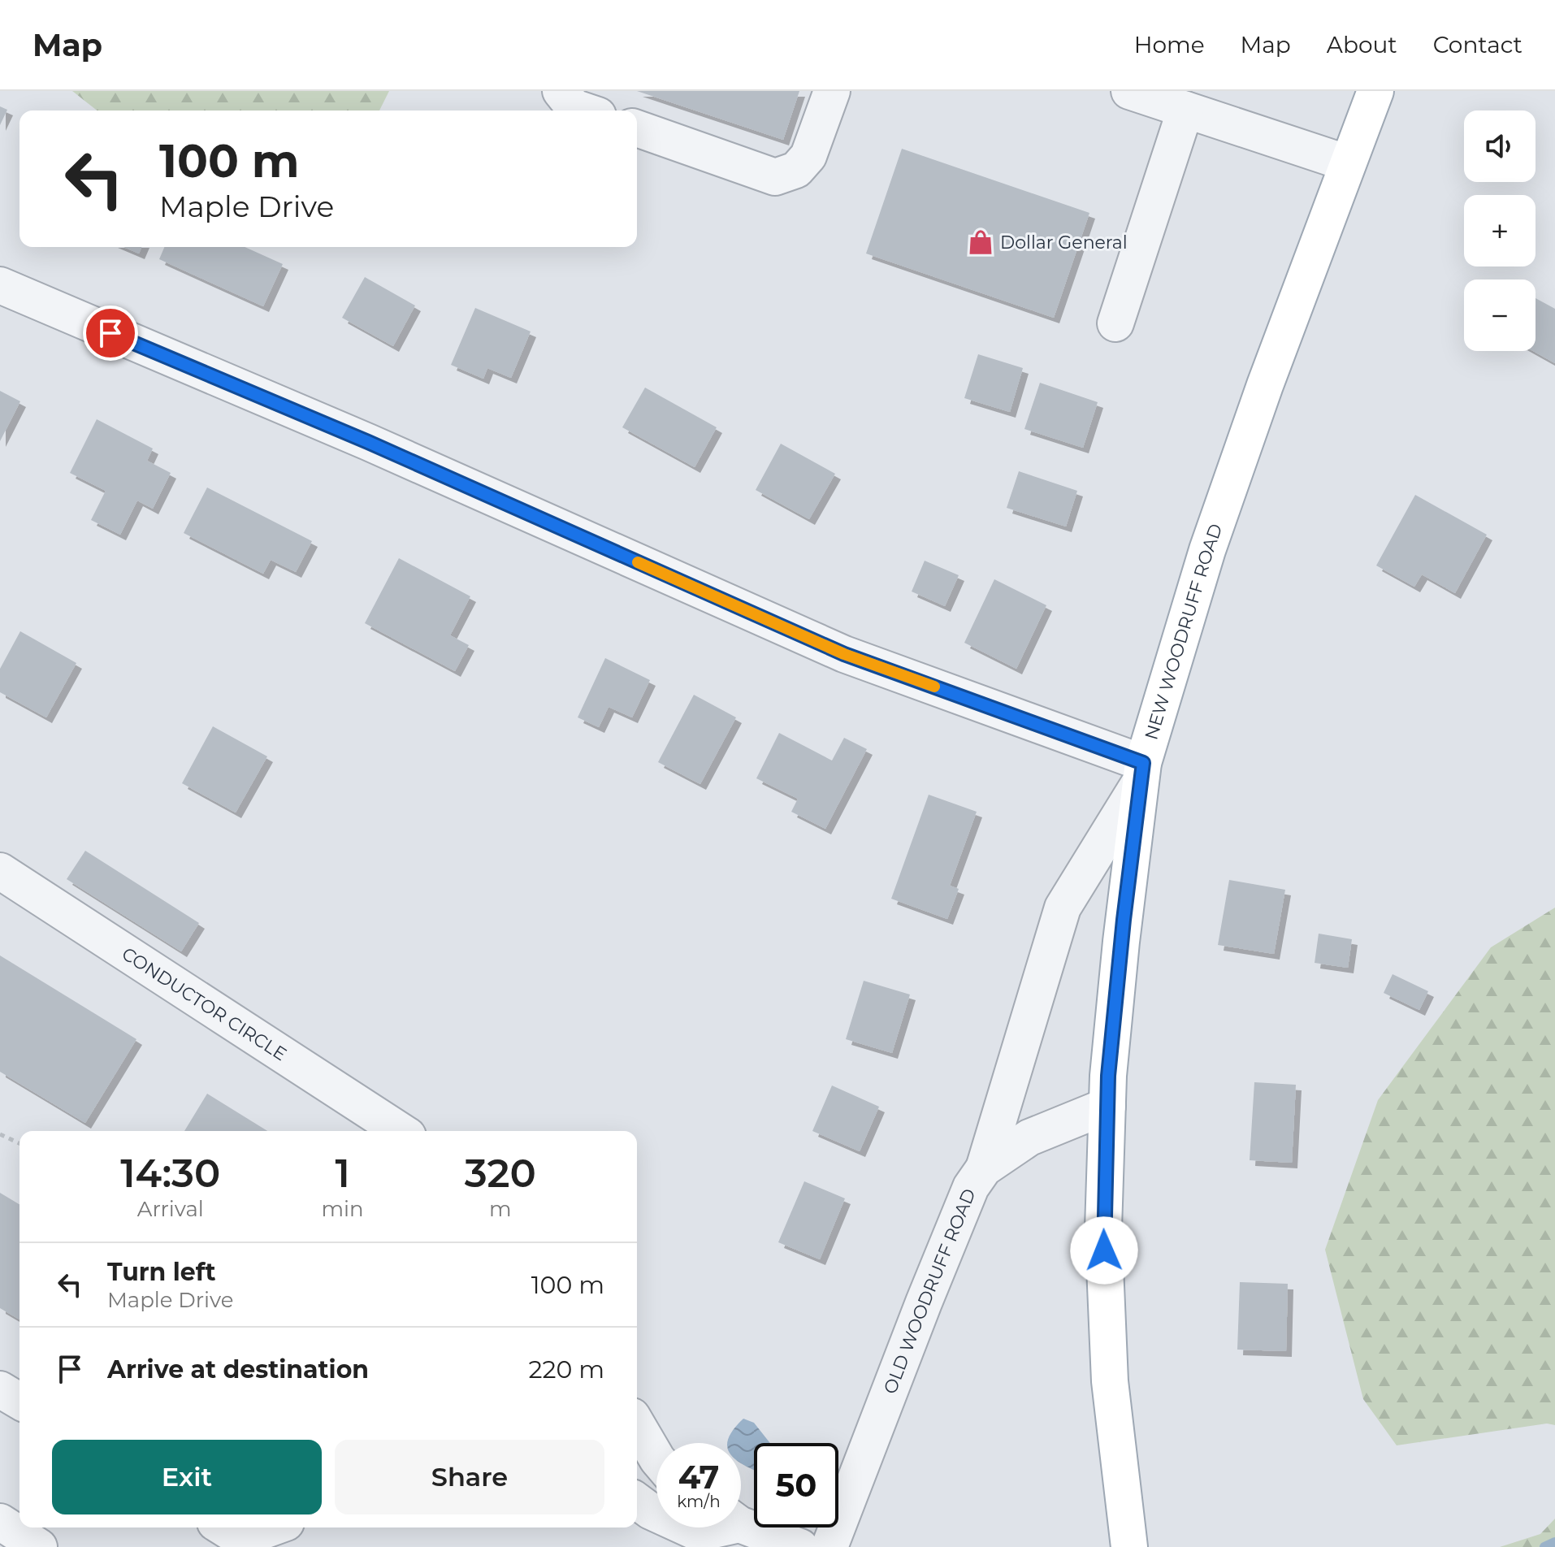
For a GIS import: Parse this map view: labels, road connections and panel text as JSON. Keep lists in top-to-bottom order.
{
  "streets": {
    "main road": ["NEW WOODRUFF ROAD"],
    "street": ["CONDUCTOR CIRCLE", "OLD WOODRUFF ROAD"]
  },
  "crossings": [
    ["NEW WOODRUFF ROAD", "OLD WOODRUFF ROAD"]
  ],
  "places": {
    "shop": ["Dollar General"]
  },
  "page": {
    "header": "Map",
    "nav": [
      "Home",
      "Map",
      "About",
      "Contact"
    ],
    "map_buttons": ["+", "−"],
    "turn": ["100 m", "Maple Drive"],
    "eta": [
      "14:30",
      "Arrival",
      "1",
      "min",
      "320",
      "m"
    ],
    "list": [
      {
        "name": "Turn left",
        "note": "Maple Drive",
        "value": "100 m"
      },
      {
        "name": "Arrive at destination",
        "value": "220 m"
      }
    ],
    "buttons": ["Exit", "Share"],
    "speed": "47 km/h",
    "limit": "50"
  }
}
